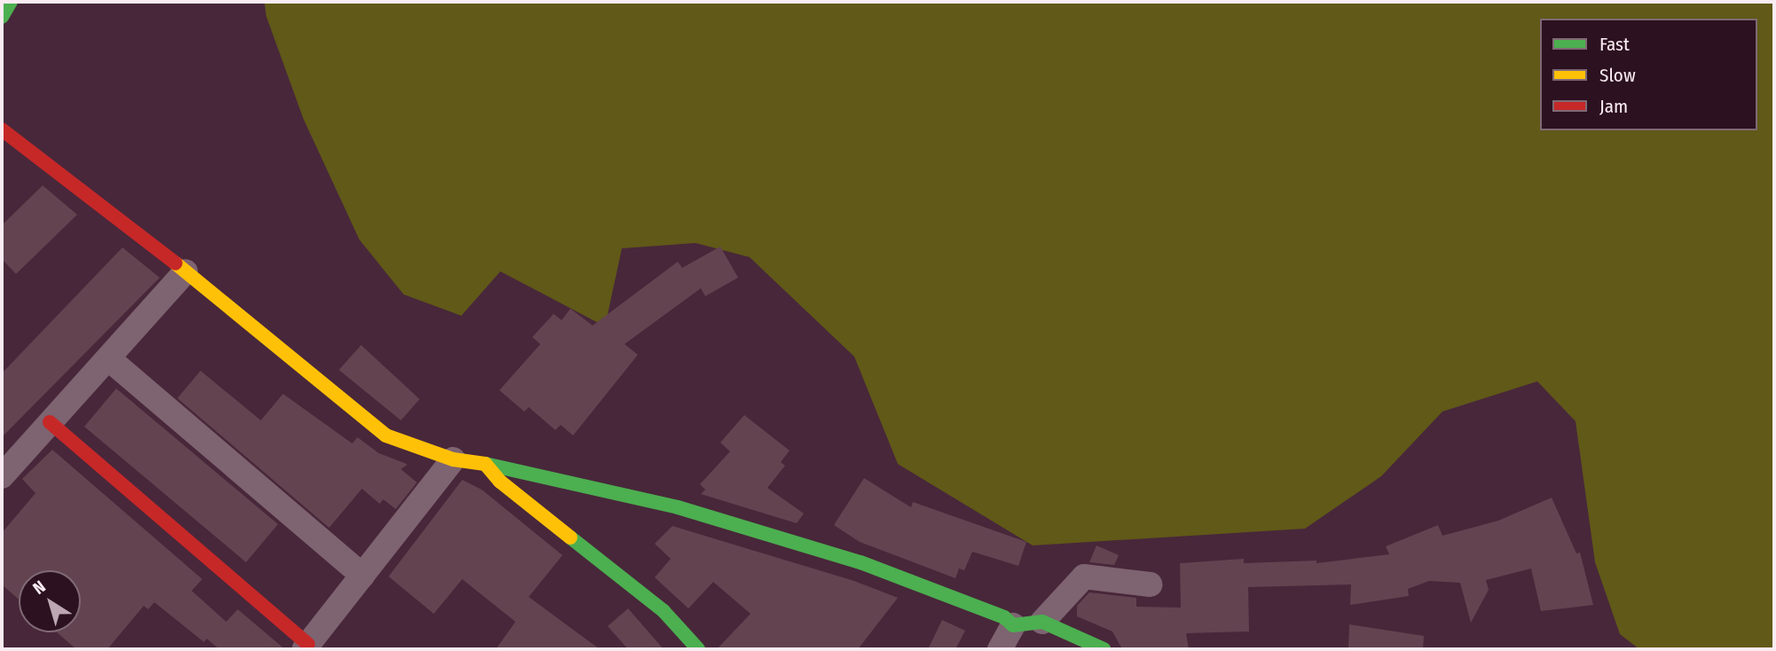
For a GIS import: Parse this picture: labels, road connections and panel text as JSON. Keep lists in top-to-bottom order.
{
  "legend": ["Fast", "Slow", "Jam"],
  "north": "top left"
}
